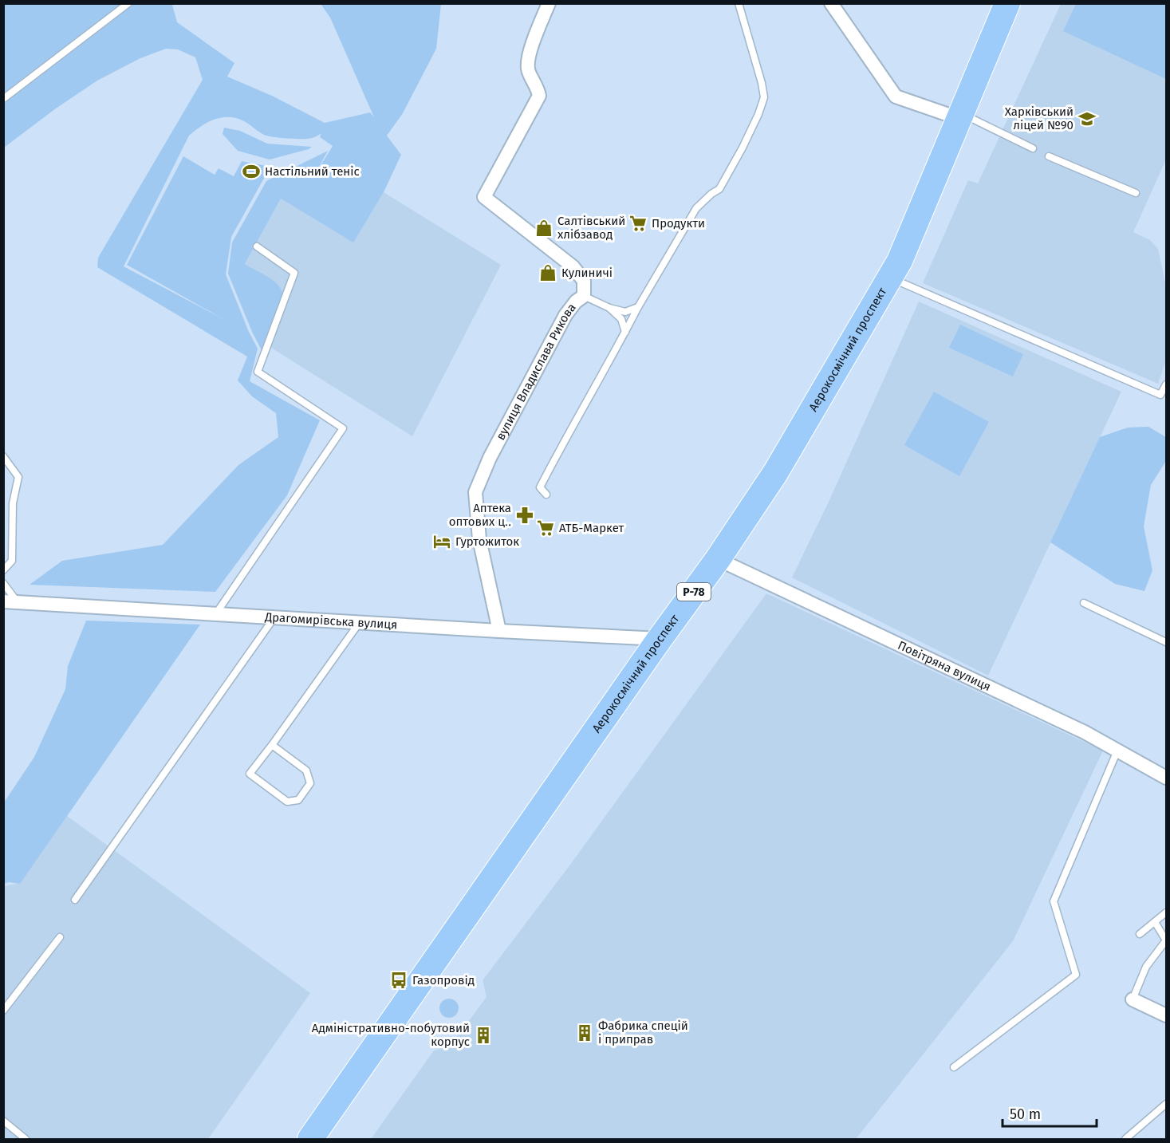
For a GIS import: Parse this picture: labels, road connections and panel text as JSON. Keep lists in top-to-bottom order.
{
  "streets": {
    "highway": ["Аерокосмічний проспект", "Р-78"],
    "street": ["вулиця Владислава Рикова", "Драгомирівська вулиця", "Повітряна вулиця"]
  },
  "crossings": [
    ["Аерокосмічний проспект", "Драгомирівська вулиця"],
    ["Аерокосмічний проспект", "Повітряна вулиця"],
    ["вулиця Владислава Рикова", "Драгомирівська вулиця"]
  ],
  "places": {
    "school or university": ["Харківський ліцей №90"],
    "sports": ["Настільний теніс"],
    "supermarket": ["Продукти", "АТБ-Маркет"],
    "shop": ["Салтівський хлібзавод", "Кулиничі"],
    "pharmacy": ["Аптека оптових ц‥"],
    "hotel": ["Гуртожиток"],
    "bus stop": ["Газопровiд"],
    "building": ["Фабрика спецій і приправ", "Адміністративно-побутовий корпус"]
  },
  "scale_bar": "50 m"
}
